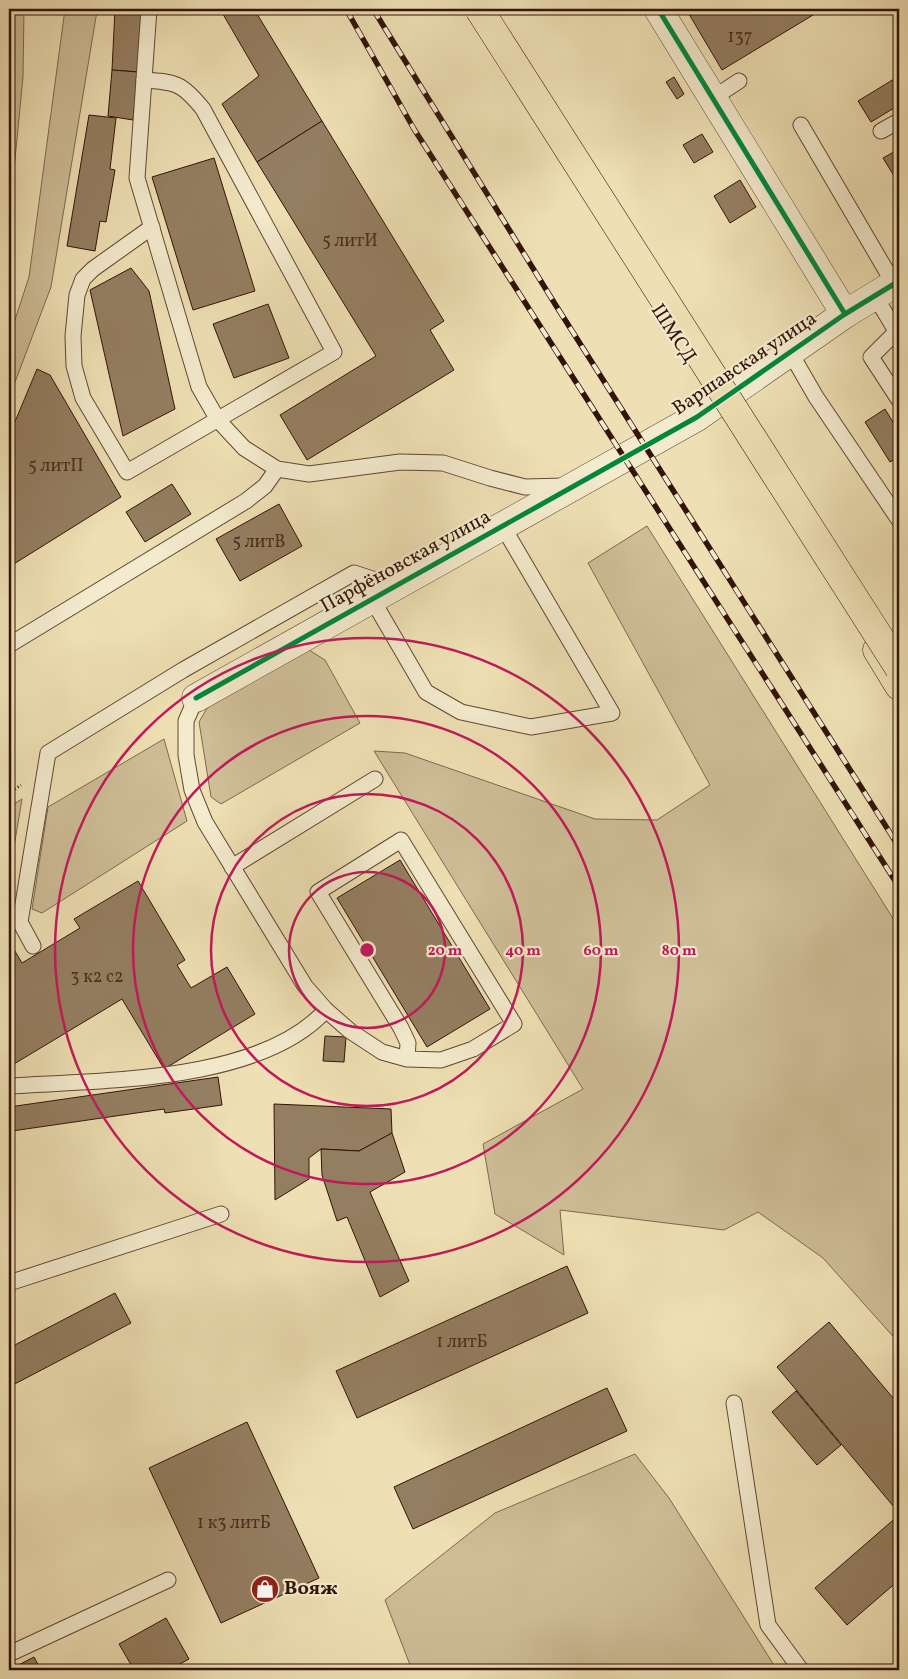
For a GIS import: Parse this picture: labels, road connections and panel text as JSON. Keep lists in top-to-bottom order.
{
  "streets": {
    "main road": ["ШМСД"],
    "street": ["Варшавская улица", "Парфёновская улица"]
  },
  "crossings": [
    ["Варшавская улица", "Парфёновская улица"]
  ],
  "places": {
    "shop": ["Вояж"]
  },
  "house_numbers": [
    "137",
    "5 литИ",
    "5 литП",
    "5 литВ",
    "3 к2 с2",
    "1 литБ",
    "1 к3 литБ"
  ],
  "rings": [
    "20 m",
    "40 m",
    "60 m",
    "80 m"
  ]
}
